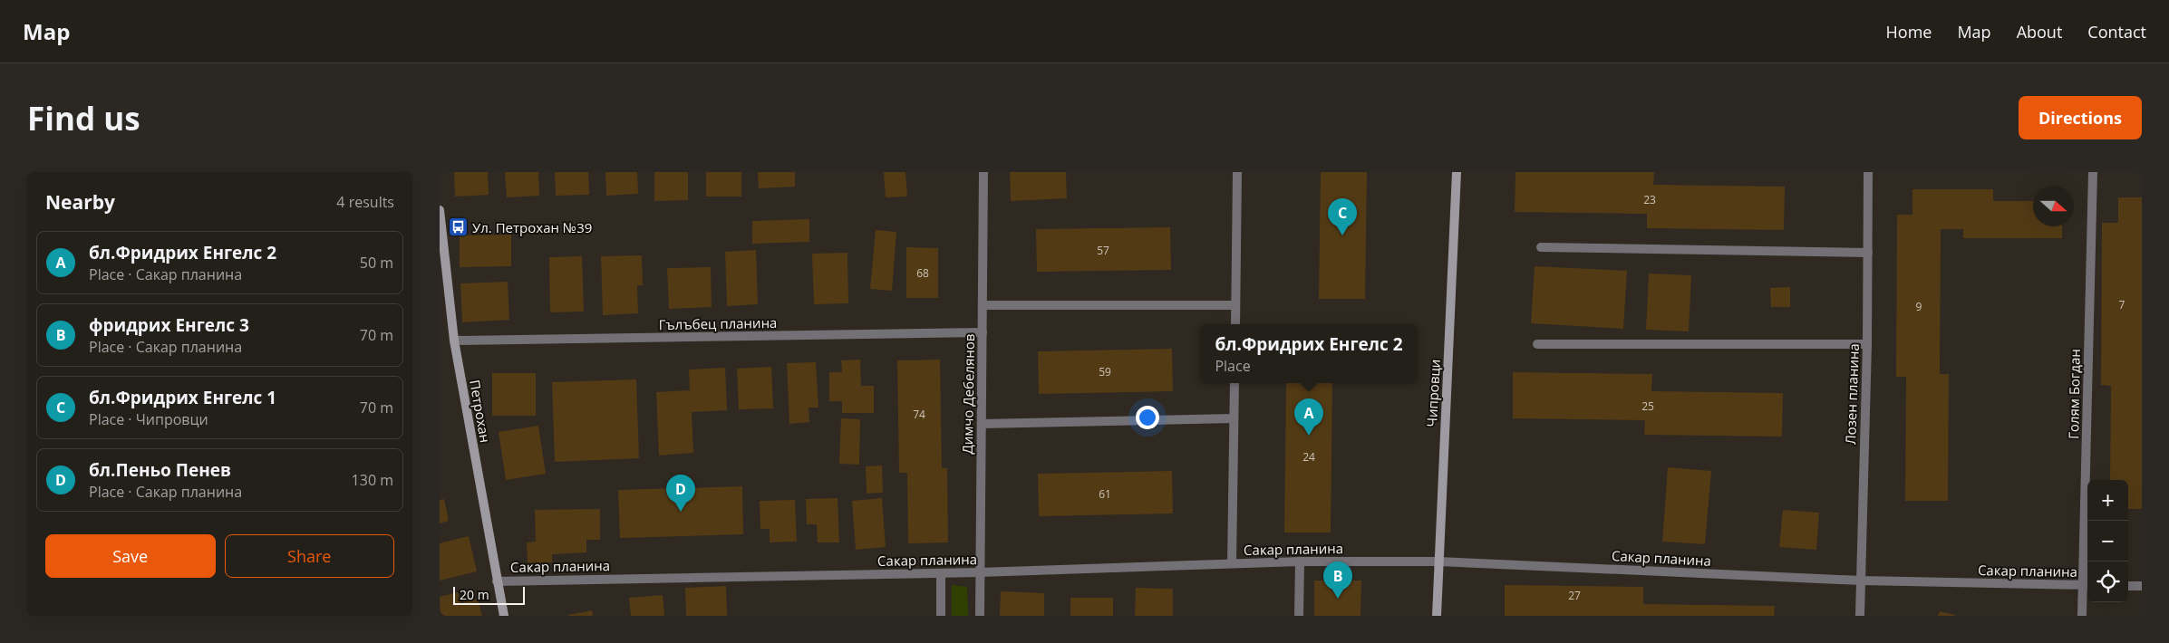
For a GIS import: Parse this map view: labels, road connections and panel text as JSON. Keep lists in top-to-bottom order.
{
  "streets": {
    "main road": ["Чипровци", "Петрохан"],
    "street": [
      "Гълъбец планина",
      "Димчо Дебелянов",
      "Лозен планина",
      "Голям Богдан",
      "Сакар планина"
    ]
  },
  "crossings": [
    ["Гълъбец планина", "Димчо Дебелянов"],
    ["Гълъбец планина", "Петрохан"],
    ["Чипровци", "Сакар планина"],
    ["Димчо Дебелянов", "Сакар планина"],
    ["Лозен планина", "Сакар планина"],
    ["Голям Богдан", "Сакар планина"],
    ["Петрохан", "Сакар планина"]
  ],
  "places": {
    "bus stop": ["Ул. Петрохан №39"]
  },
  "house_numbers": [
    "23",
    "57",
    "68",
    "7",
    "9",
    "59",
    "25",
    "74",
    "24",
    "61",
    "27"
  ],
  "scale_bar": "20 m",
  "north": "right",
  "page": {
    "header": "Map",
    "nav": [
      "Home",
      "Map",
      "About",
      "Contact"
    ],
    "buttons": [
      "Directions",
      ["Save", "Share"]
    ],
    "title": "Find us",
    "heading": ["Nearby", "4 results"],
    "pins": [
      "C",
      "A",
      "D",
      "B"
    ],
    "list": [
      {
        "mark": "A",
        "name": "бл.Фридрих Енгелс 2",
        "note": "Place · Сакар планина",
        "value": "50 m"
      },
      {
        "mark": "B",
        "name": "фридрих Енгелс 3",
        "note": "Place · Сакар планина",
        "value": "70 m"
      },
      {
        "mark": "C",
        "name": "бл.Фридрих Енгелс 1",
        "note": "Place · Чипровци",
        "value": "70 m"
      },
      {
        "mark": "D",
        "name": "бл.Пеньо Пенев",
        "note": "Place · Сакар планина",
        "value": "130 m"
      }
    ],
    "popup": ["бл.Фридрих Енгелс 2", "Place"],
    "map_buttons": ["+", "−"],
    "scale": "20 m"
  }
}
